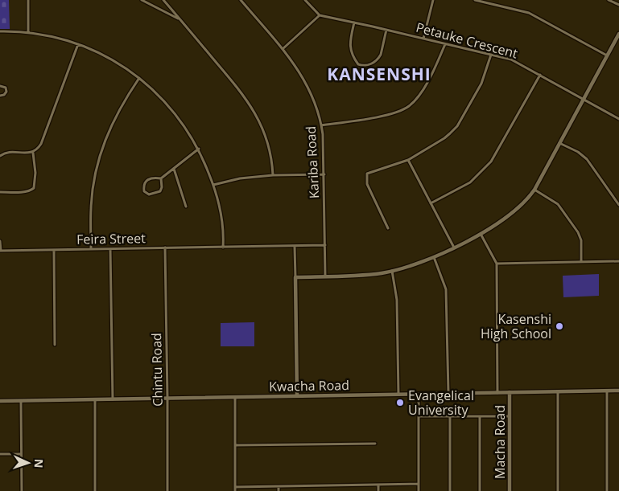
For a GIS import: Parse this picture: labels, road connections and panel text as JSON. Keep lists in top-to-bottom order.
{
  "streets": {
    "main road": ["Kwacha Road", "Macha Road"],
    "street": [
      "Petauke Crescent",
      "Kariba Road",
      "Feira Street",
      "Chintu Road"
    ]
  },
  "crossings": [
    ["Kariba Road", "Feira Street"],
    ["Feira Street", "Chintu Road"],
    ["Chintu Road", "Kwacha Road"],
    ["Kwacha Road", "Macha Road"]
  ],
  "districts": ["KANSENSHI"],
  "places": ["Kasenshi High School", "Evangelical University"],
  "north": "right"
}
